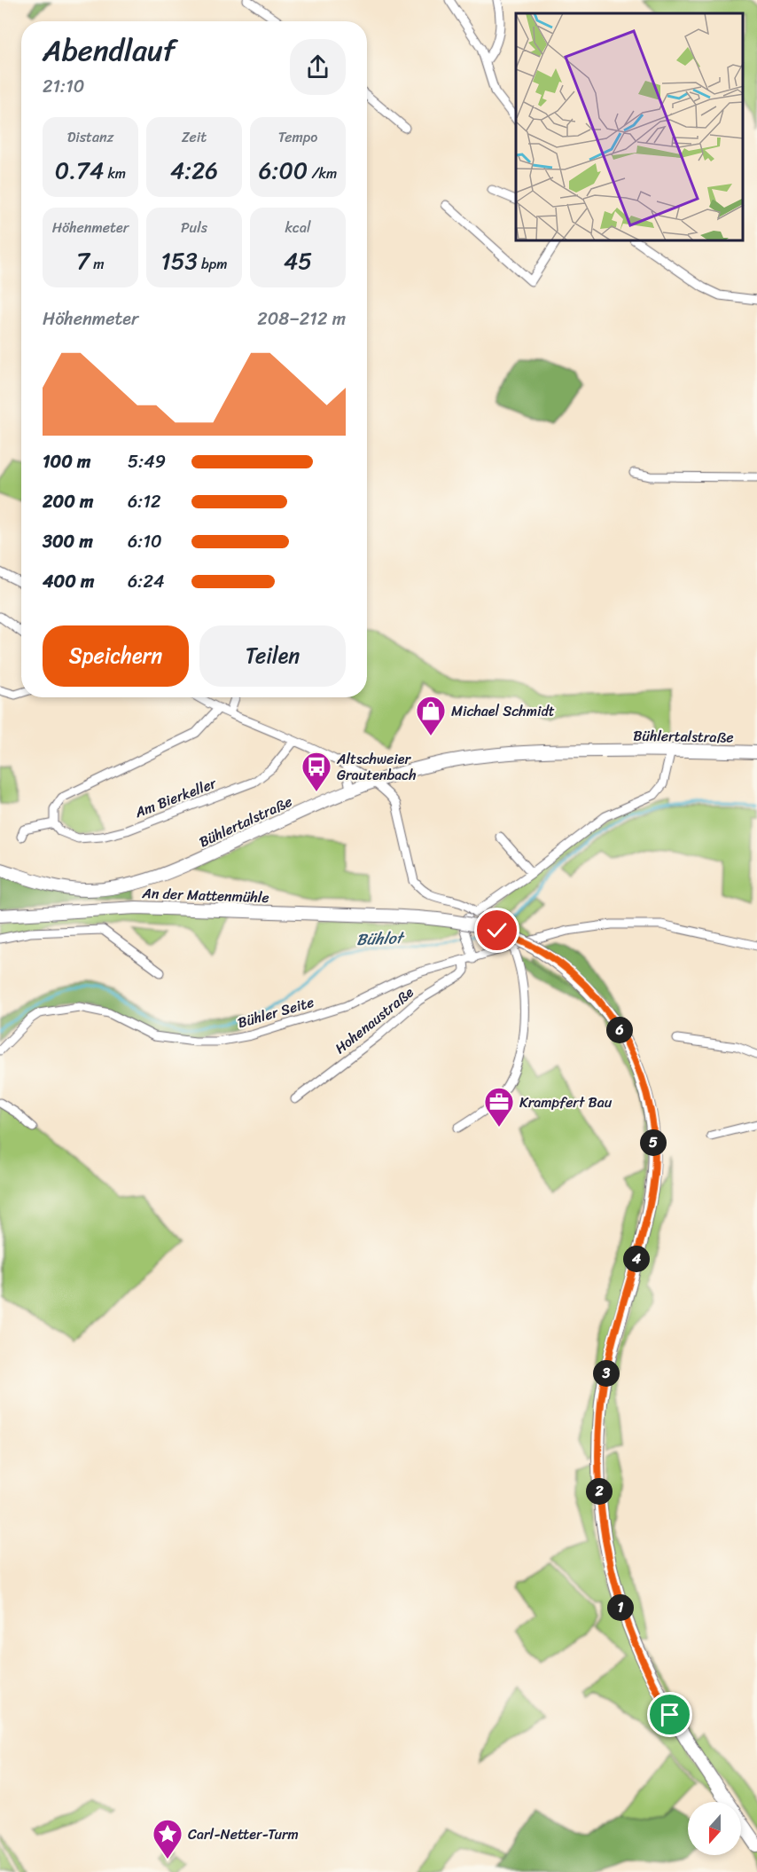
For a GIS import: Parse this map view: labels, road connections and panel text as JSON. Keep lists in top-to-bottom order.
{
  "streets": {
    "main road": ["Bühlertalstraße", "An der Mattenmühle"],
    "street": ["Am Bierkeller", "Bühler Seite", "Hohenaustraße"]
  },
  "crossings": [
    ["Bühler Seite", "Hohenaustraße"]
  ],
  "water": ["Bühlot"],
  "places": {
    "shop": ["Michael Schmidt"],
    "bus stop": ["Altschweier Grautenbach"],
    "office": ["Krampfert Bau"],
    "place": ["Carl-Netter-Turm"]
  },
  "north": "bottom",
  "page": {
    "heading": ["Abendlauf", "21:10"],
    "stats": [
      ["Distanz", "0.74 km"],
      ["Zeit", "4:26"],
      ["Tempo", "6:00 /km"],
      ["Höhenmeter", "7 m"],
      ["Puls", "153 bpm"],
      ["kcal", "45"]
    ],
    "chart": ["Höhenmeter", "208–212 m"],
    "list": [
      {
        "name": "100 m",
        "note": "5:49"
      },
      {
        "name": "200 m",
        "note": "6:12"
      },
      {
        "name": "300 m",
        "note": "6:10"
      },
      {
        "name": "400 m",
        "note": "6:24"
      }
    ],
    "buttons": ["Speichern", "Teilen"],
    "pins": [
      "6",
      "5",
      "4",
      "3",
      "2",
      "1"
    ]
  }
}
